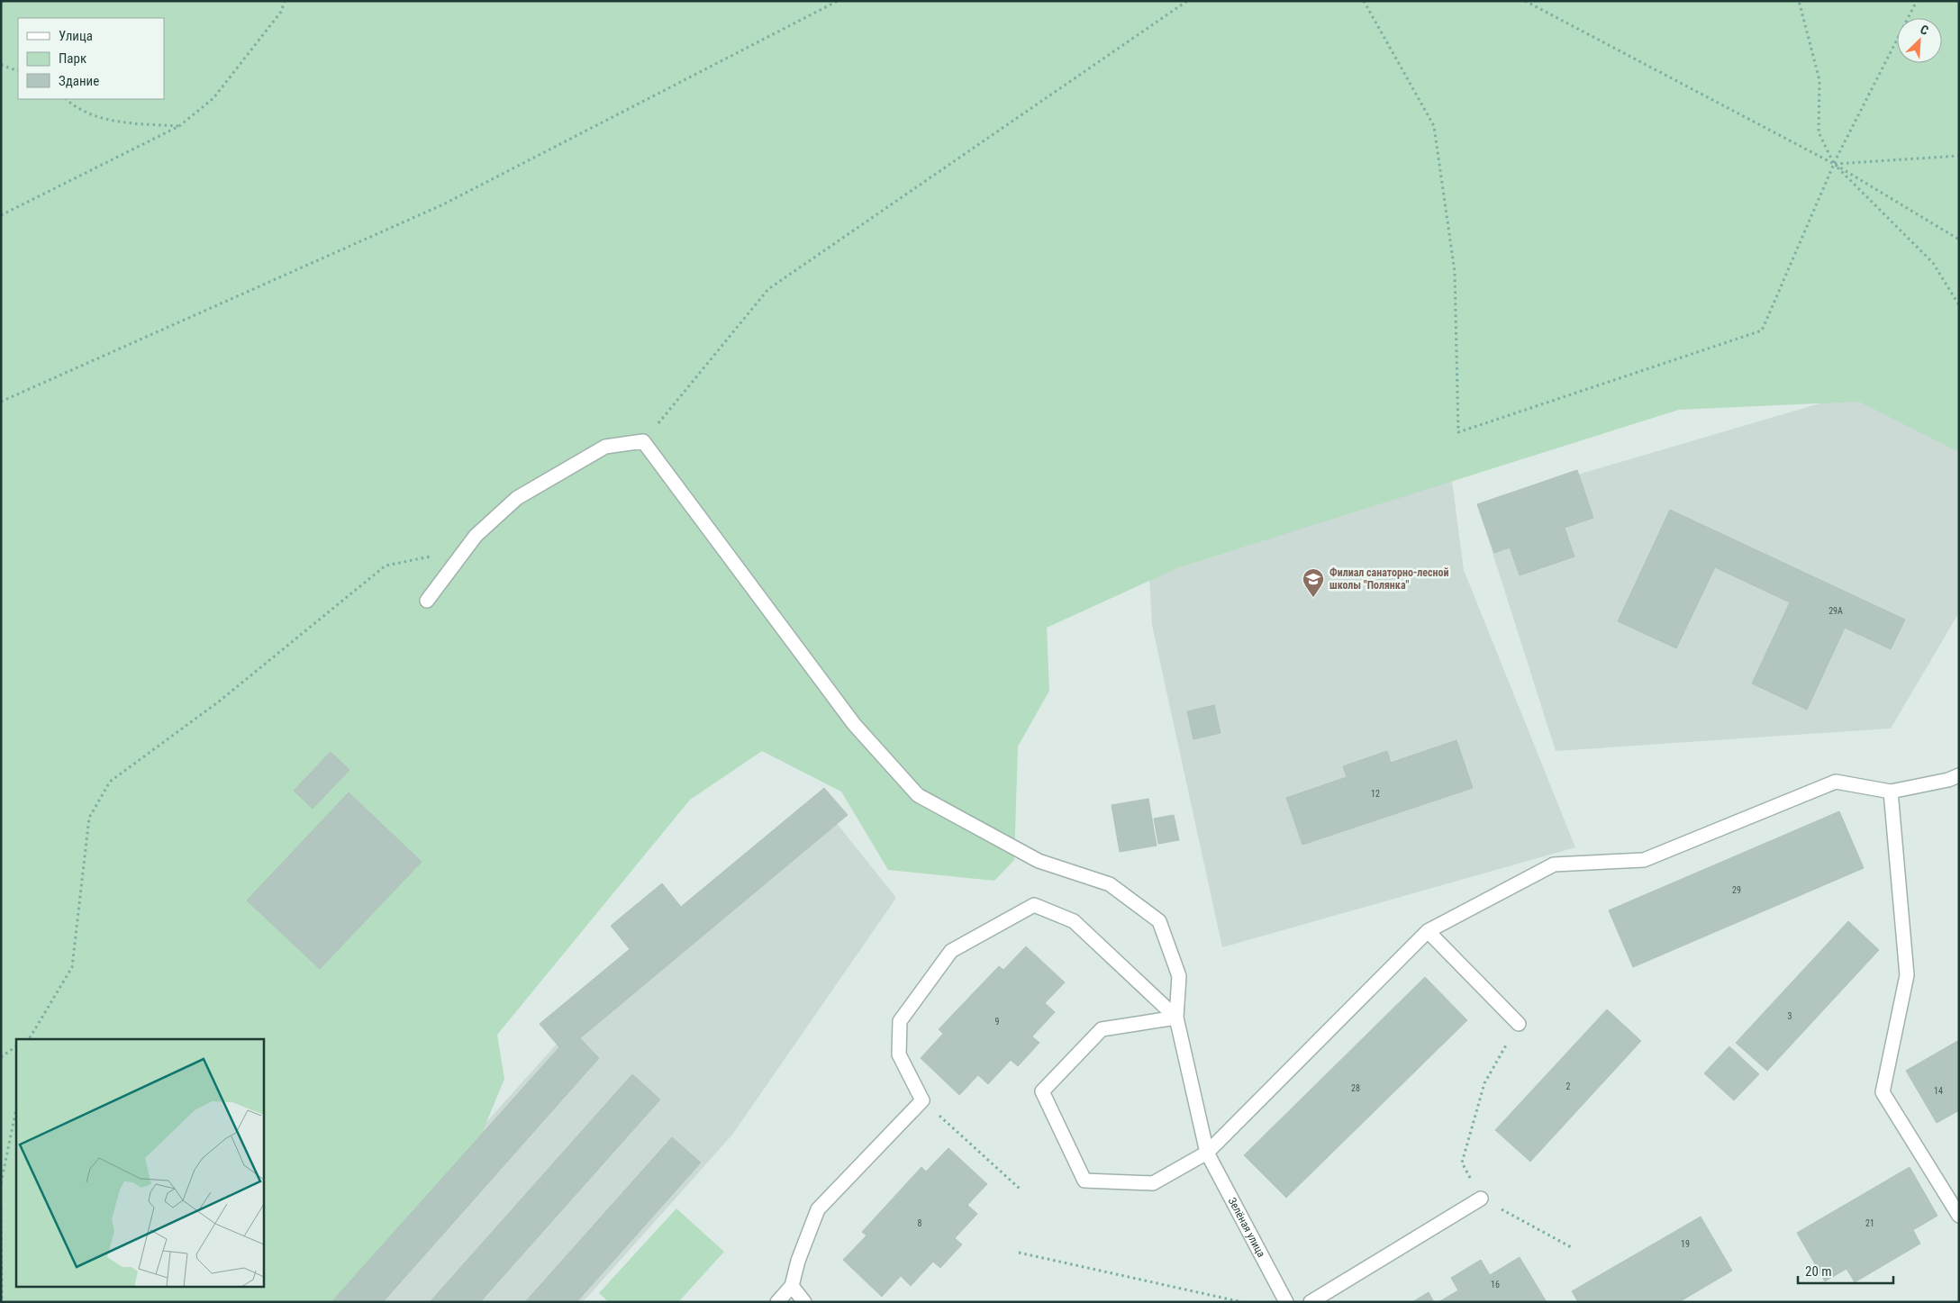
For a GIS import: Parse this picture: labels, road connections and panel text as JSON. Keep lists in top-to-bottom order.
{
  "streets": {
    "street": ["Зелёная улица"]
  },
  "places": {
    "school or university": ["Филиал санаторно-лесной школы \"Полянка\""]
  },
  "house_numbers": [
    "29А",
    "12",
    "29",
    "3",
    "9",
    "2",
    "28",
    "14",
    "8",
    "21",
    "19",
    "16"
  ],
  "legend": ["Улица", "Парк", "Здание"],
  "scale_bar": "20 m",
  "north": "top right"
}
